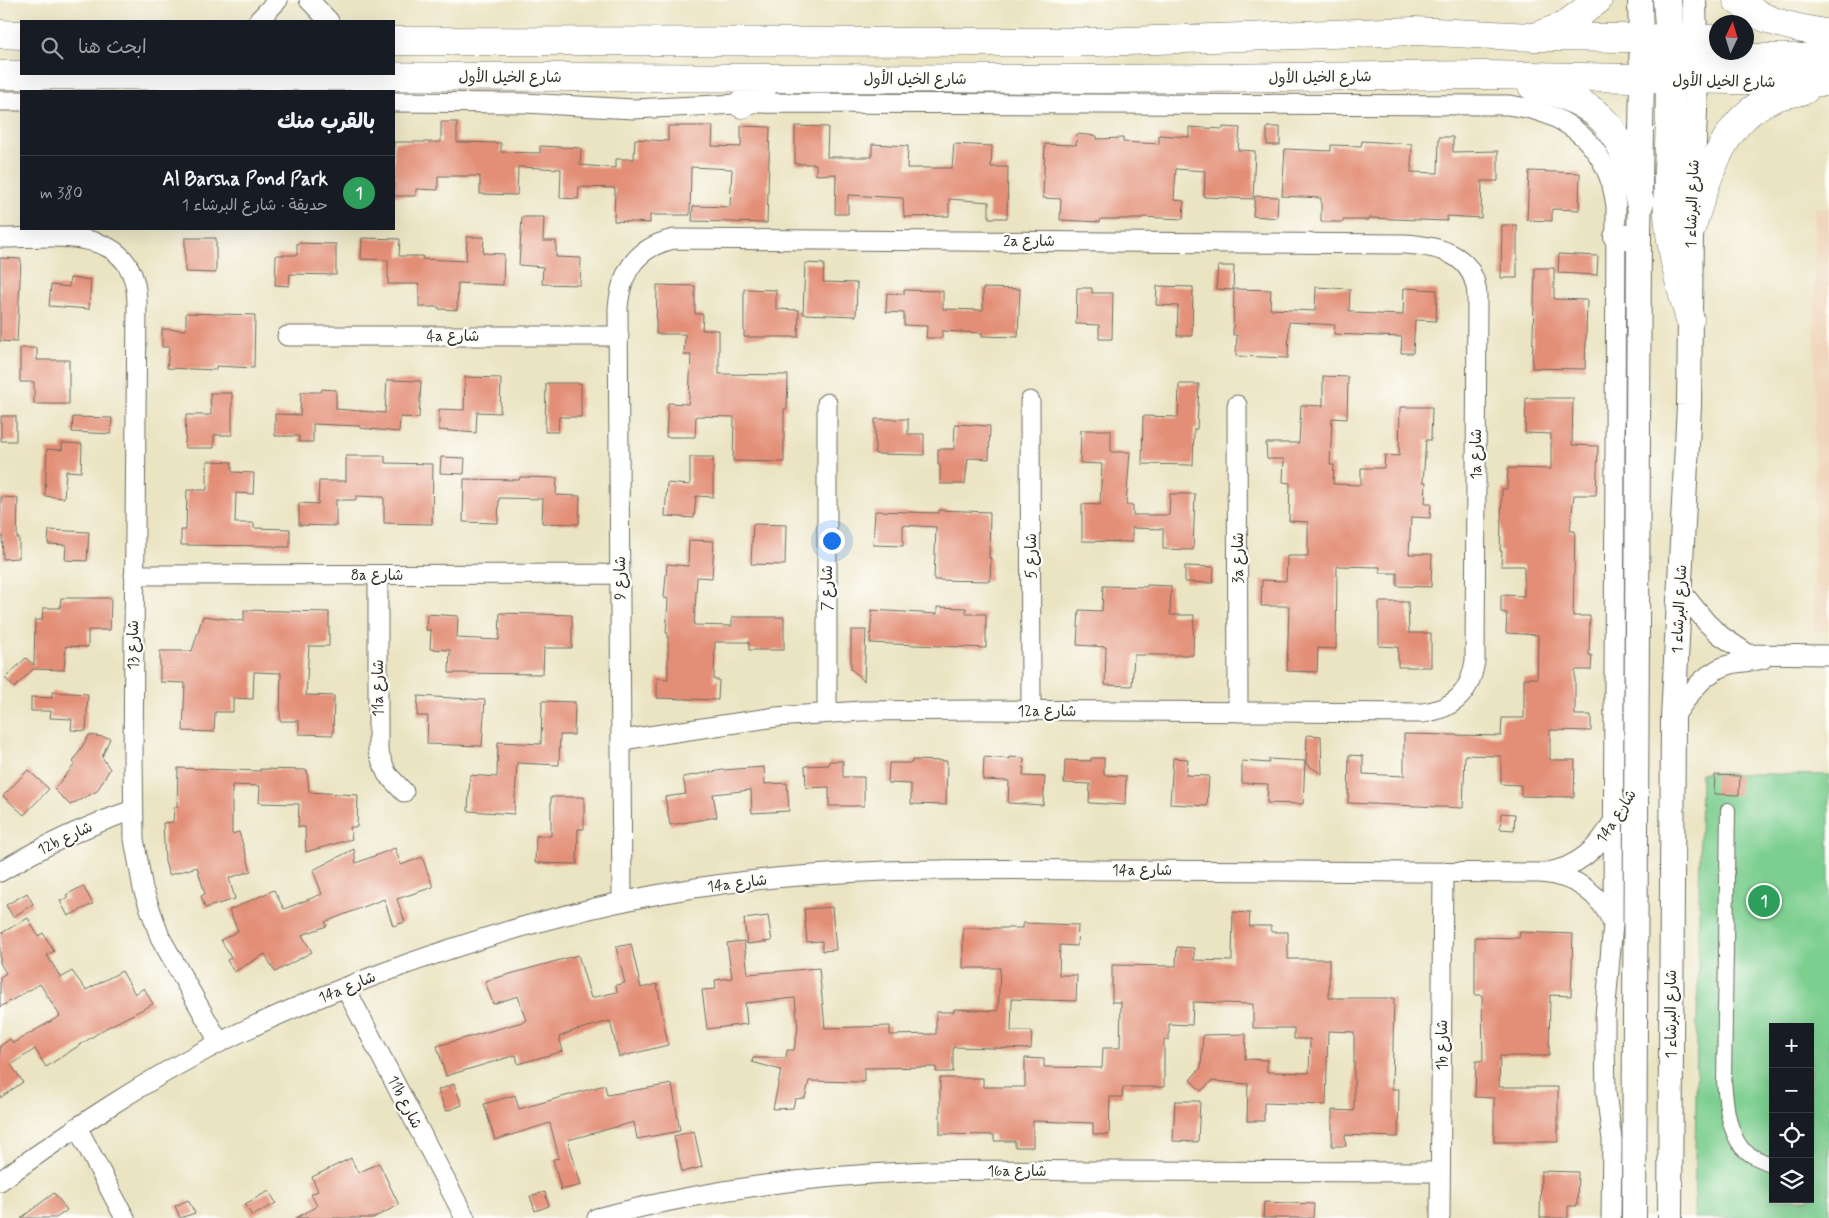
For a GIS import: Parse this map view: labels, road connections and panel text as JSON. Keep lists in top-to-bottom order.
{
  "streets": {
    "main road": ["شارع الخيل الأول"],
    "street": [
      "شارع البرشاء 1",
      "2a شارع",
      "4a شارع",
      "1a شارع",
      "شارع 5",
      "3a شارع",
      "8a شارع",
      "شارع 9",
      "شارع 7",
      "شارع 13",
      "11a شارع",
      "12a شارع",
      "14a شارع",
      "12b شارع",
      "1b شارع",
      "11b شارع",
      "16a شارع"
    ]
  },
  "crossings": [
    ["شارع الخيل الأول", "شارع البرشاء 1"],
    ["شارع البرشاء 1", "14a شارع"],
    ["2a شارع", "1a شارع"],
    ["2a شارع", "شارع 9"],
    ["4a شارع", "شارع 9"],
    ["1a شارع", "12a شارع"],
    ["شارع 5", "12a شارع"],
    ["3a شارع", "12a شارع"],
    ["8a شارع", "شارع 9"],
    ["8a شارع", "شارع 13"],
    ["8a شارع", "11a شارع"],
    ["شارع 9", "12a شارع"],
    ["شارع 9", "14a شارع"],
    ["شارع 7", "12a شارع"],
    ["شارع 13", "14a شارع"],
    ["شارع 13", "12b شارع"],
    ["14a شارع", "1b شارع"],
    ["14a شارع", "11b شارع"],
    ["1b شارع", "16a شارع"]
  ],
  "north": "top",
  "page": {
    "search": "ابحث هنا",
    "heading": "بالقرب منك",
    "list": [
      {
        "mark": "1",
        "name": "Al Barsha Pond Park",
        "note": "حديقة · شارع البرشاء 1",
        "value": "380 m"
      }
    ],
    "pins": "1",
    "map_buttons": ["+", "−"]
  }
}
